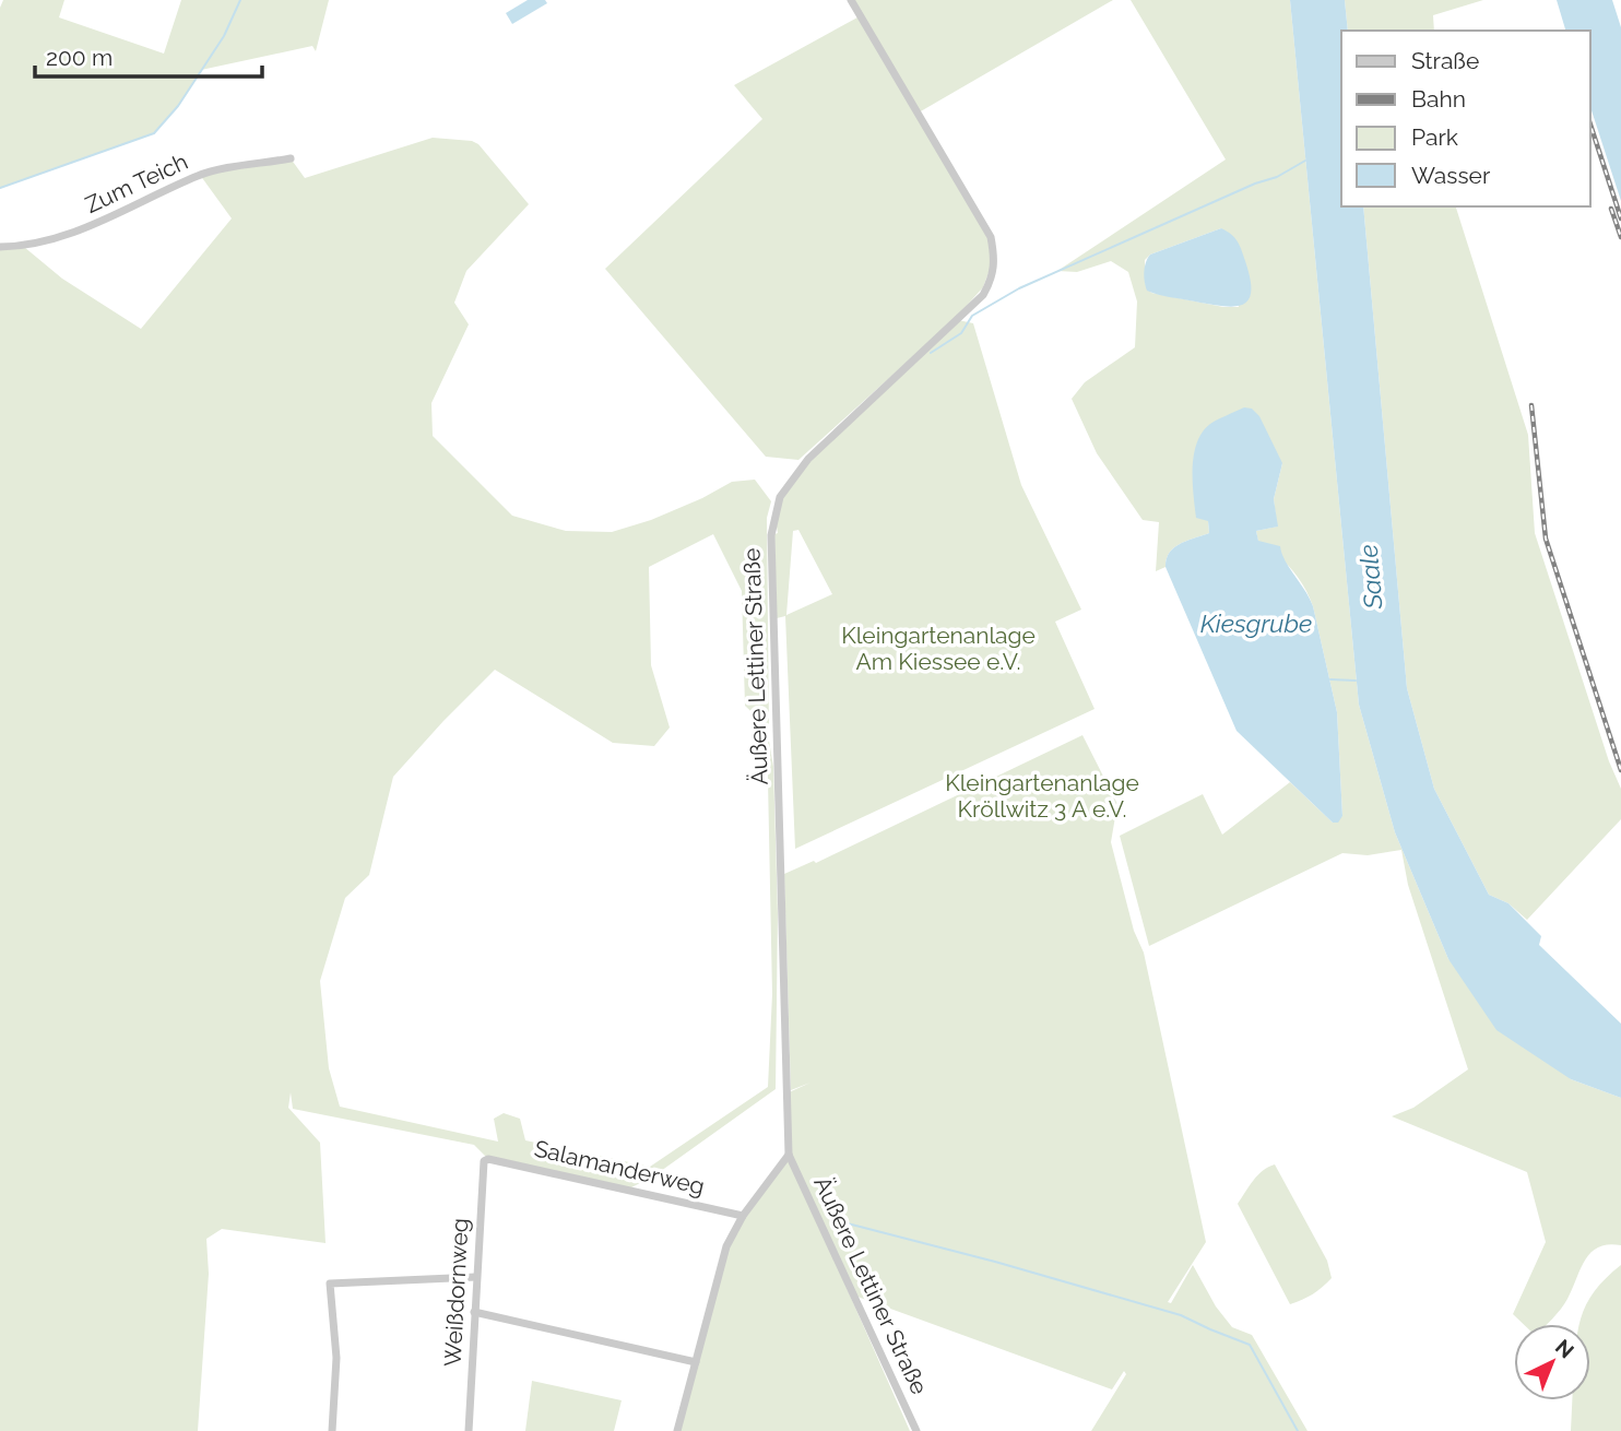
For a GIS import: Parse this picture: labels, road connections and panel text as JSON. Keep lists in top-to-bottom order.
{
  "streets": {
    "street": [
      "Zum Teich",
      "Äußere Lettiner Straße",
      "Salamanderweg",
      "Weißdornweg"
    ]
  },
  "crossings": [
    ["Salamanderweg", "Weißdornweg"]
  ],
  "water": ["Saale", "Kiesgrube"],
  "parks": ["Kleingartenanlage Am Kiessee e.V.", "Kleingartenanlage Kröllwitz 3 A e.V."],
  "legend": [
    "Straße",
    "Bahn",
    "Park",
    "Wasser"
  ],
  "scale_bar": "200 m",
  "north": "top right"
}
